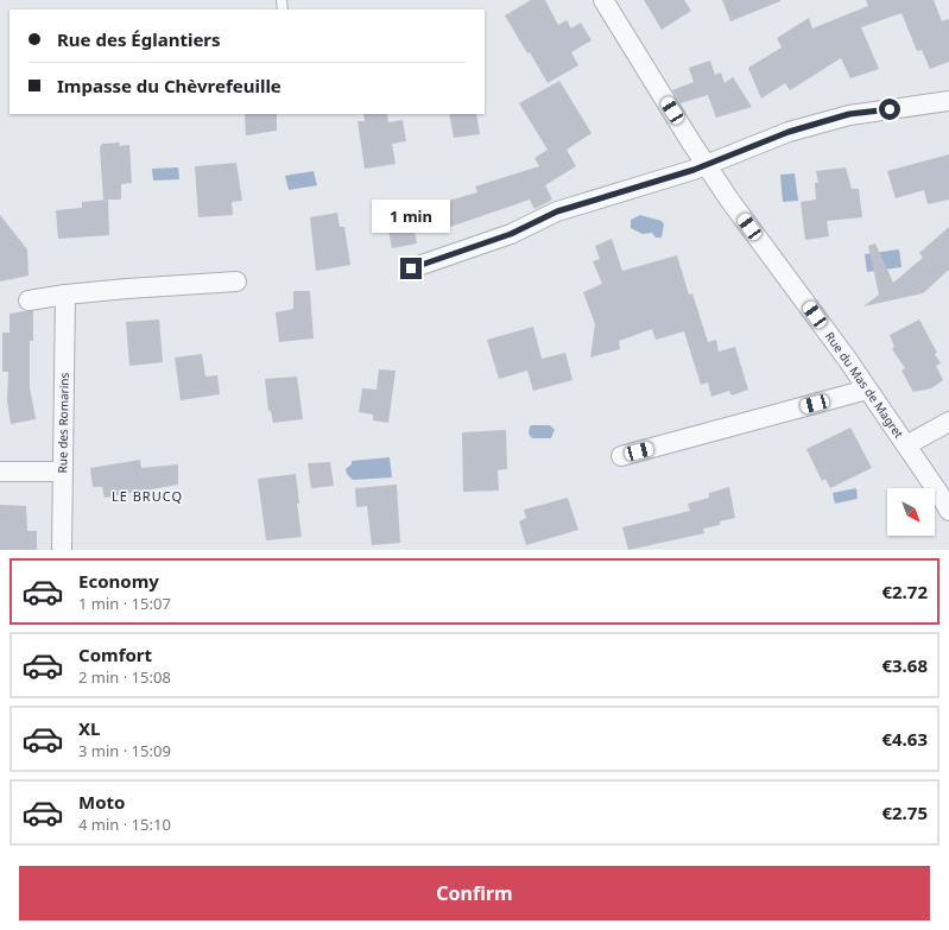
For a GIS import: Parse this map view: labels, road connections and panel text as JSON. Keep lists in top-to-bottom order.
{
  "streets": {
    "street": ["Rue du Mas de Magret", "Rue des Romarins"]
  },
  "districts": ["LE BRUCQ"],
  "north": "bottom right",
  "page": {
    "banner": ["Rue des Églantiers", "Impasse du Chèvrefeuille"],
    "bubble": "1 min",
    "list": [
      {
        "name": "Economy",
        "note": "1 min · 15:07",
        "value": "€2.72"
      },
      {
        "name": "Comfort",
        "note": "2 min · 15:08",
        "value": "€3.68"
      },
      {
        "name": "XL",
        "note": "3 min · 15:09",
        "value": "€4.63"
      },
      {
        "name": "Moto",
        "note": "4 min · 15:10",
        "value": "€2.75"
      }
    ],
    "buttons": "Confirm"
  }
}
